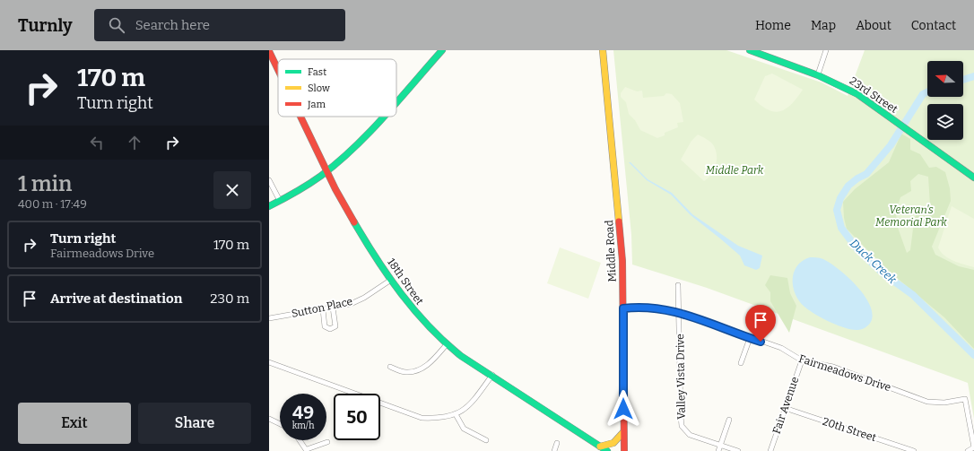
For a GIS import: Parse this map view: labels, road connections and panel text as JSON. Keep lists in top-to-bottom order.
{
  "streets": {
    "street": [
      "23rd Street",
      "Middle Road",
      "18th Street",
      "Sutton Place",
      "Fairmeadows Drive",
      "Valley Vista Drive",
      "Fair Avenue",
      "20th Street"
    ]
  },
  "crossings": [
    ["Middle Road", "Fairmeadows Drive"],
    ["18th Street", "Sutton Place"],
    ["Fairmeadows Drive", "Valley Vista Drive"],
    ["Fairmeadows Drive", "Fair Avenue"],
    ["Fair Avenue", "20th Street"]
  ],
  "water": ["Duck Creek"],
  "parks": ["Middle Park", "Veteran's Memorial Park"],
  "legend": ["Fast", "Slow", "Jam"],
  "north": "left",
  "page": {
    "header": "Turnly",
    "search": "Search here",
    "nav": [
      "Home",
      "Map",
      "About",
      "Contact"
    ],
    "turn": ["170 m", "Turn right"],
    "heading": ["1 min", "400 m · 17:49"],
    "list": [
      {
        "name": "Turn right",
        "note": "Fairmeadows Drive",
        "value": "170 m"
      },
      {
        "name": "Arrive at destination",
        "value": "230 m"
      }
    ],
    "speed": "49 km/h",
    "limit": "50",
    "buttons": ["Exit", "Share"]
  }
}
